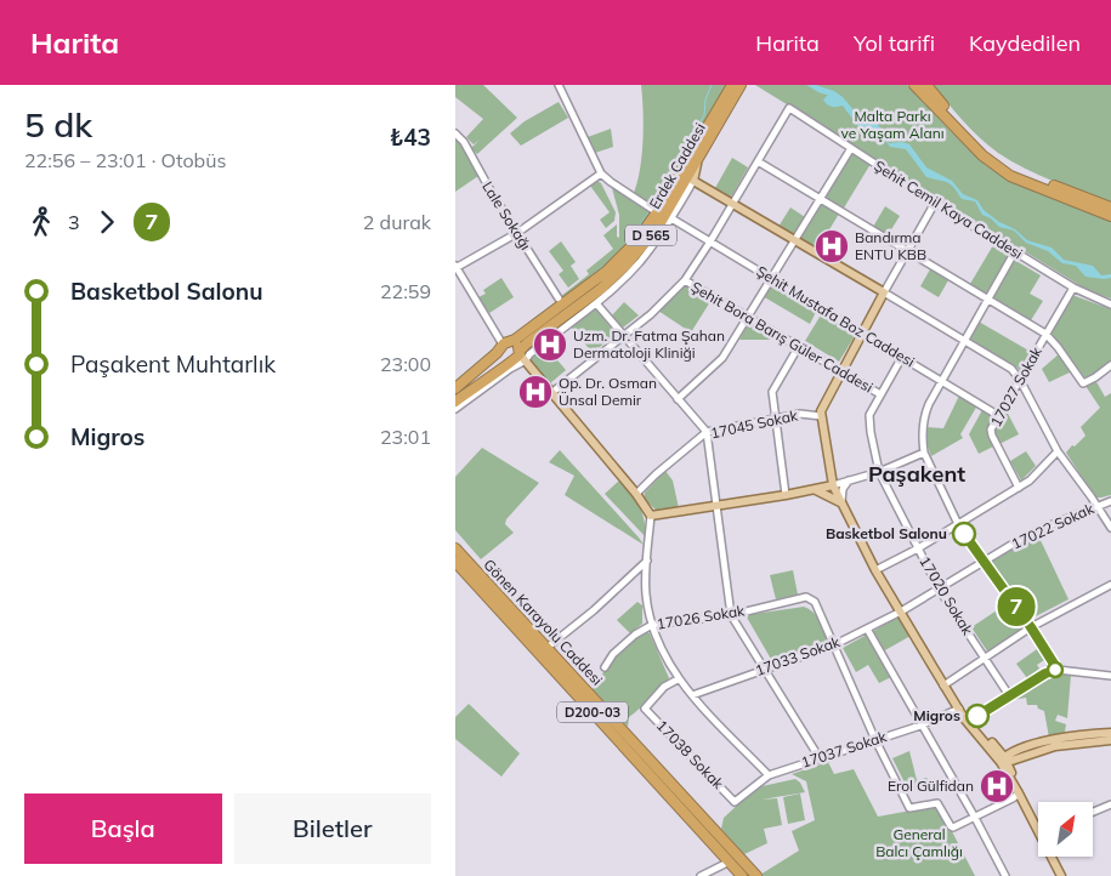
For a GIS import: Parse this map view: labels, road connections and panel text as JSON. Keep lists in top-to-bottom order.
{
  "streets": {
    "highway": [
      "Erdek Caddesi",
      "D 565",
      "Gönen Karayolu Caddesi",
      "D200-03"
    ],
    "street": [
      "Şehit Cemil Kaya Caddesi",
      "Lale Sokağı",
      "Şehit Mustafa Boz Caddesi",
      "Şehit Bora Barış Güler Caddesi",
      "17027 Sokak",
      "17045 Sokak",
      "17022 Sokak",
      "17020 Sokak",
      "17026 Sokak",
      "17033 Sokak",
      "17037 Sokak",
      "17038 Sokak"
    ]
  },
  "crossings": [
    ["Şehit Cemil Kaya Caddesi", "17027 Sokak"],
    ["Şehit Mustafa Boz Caddesi", "17027 Sokak"],
    ["Şehit Mustafa Boz Caddesi", "17020 Sokak"],
    ["Şehit Bora Barış Güler Caddesi", "17020 Sokak"],
    ["17022 Sokak", "17020 Sokak"],
    ["17022 Sokak", "17033 Sokak"],
    ["17026 Sokak", "17033 Sokak"],
    ["17037 Sokak", "17038 Sokak"]
  ],
  "districts": ["Paşakent"],
  "parks": ["Malta Parkı ve Yaşam Alanı", "General Balcı Çamlığı"],
  "places": {
    "hospital": [
      "Bandırma ENTU KBB",
      "Uzm. Dr. Fatma Şahan Dermatoloji Kliniği",
      "Op. Dr. Osman Ünsal Demir",
      "Erol Gülfidan"
    ],
    "other": ["Basketbol Salonu", "Migros"]
  },
  "lines": ["bus line 7"],
  "north": "top right",
  "page": {
    "header": "Harita",
    "nav": ["Harita", "Yol tarifi", "Kaydedilen"],
    "heading": ["5 dk", "22:56 – 23:01 · Otobüs", "₺43"],
    "on_map": "7",
    "legs": ["3", "7", "2 durak"],
    "list": [
      {
        "name": "Basketbol Salonu",
        "value": "22:59"
      },
      {
        "name": "Paşakent Muhtarlık",
        "value": "23:00"
      },
      {
        "name": "Migros",
        "value": "23:01"
      }
    ],
    "buttons": ["Başla", "Biletler"]
  }
}
